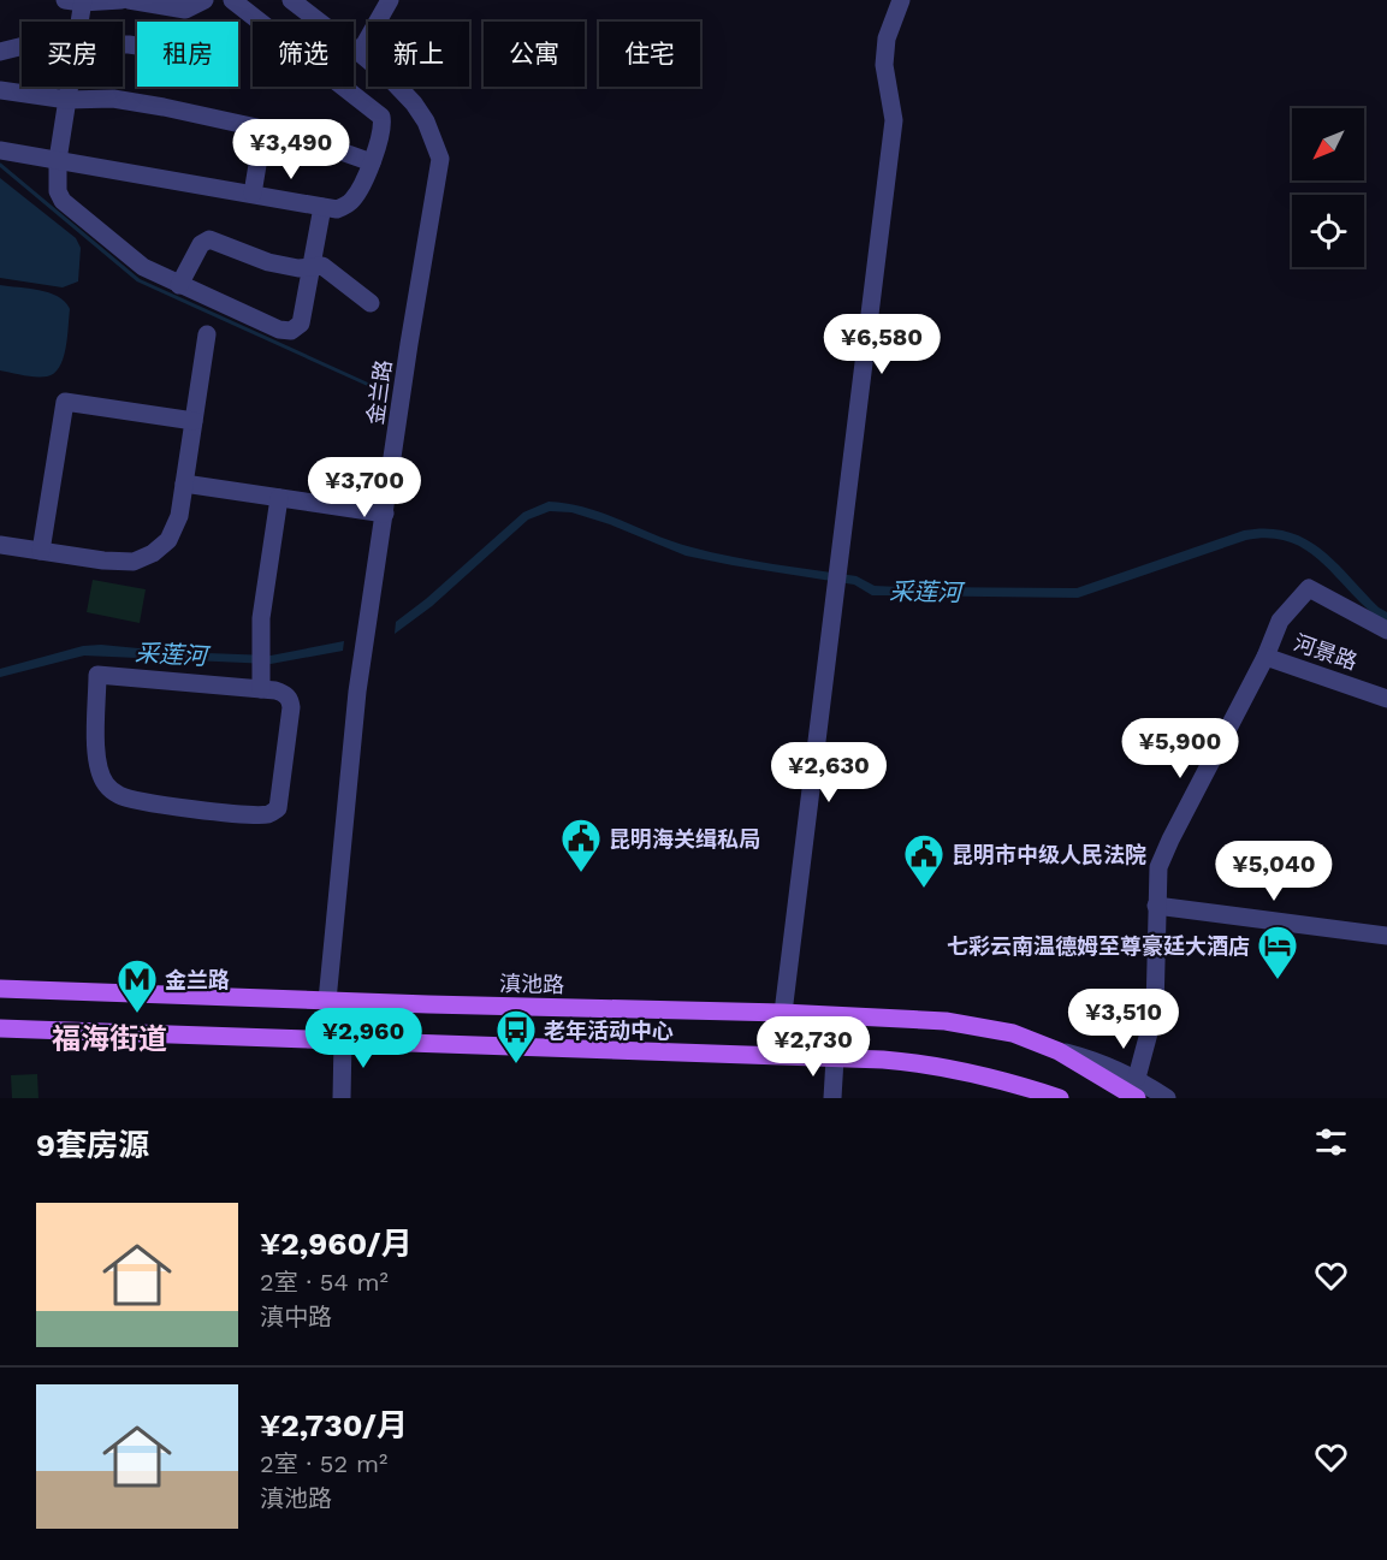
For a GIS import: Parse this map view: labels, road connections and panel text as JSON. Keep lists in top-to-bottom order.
{
  "streets": {
    "main road": ["滇池路"],
    "street": ["金兰路", "河景路"]
  },
  "crossings": [
    ["金兰路", "滇池路"],
    ["河景路", "滇池路"]
  ],
  "districts": ["福海街道"],
  "water": ["采莲河"],
  "places": {
    "public building": ["昆明海关缉私局", "昆明市中级人民法院"],
    "hotel": ["七彩云南温德姆至尊豪廷大酒店"],
    "metro station": ["金兰路"],
    "bus stop": ["老年活动中心"]
  },
  "north": "bottom left",
  "page": {
    "chip": [
      "买房",
      "租房",
      "筛选",
      "新上",
      "公寓",
      "住宅"
    ],
    "price": [
      "¥3,490",
      "¥6,580",
      "¥3,700",
      "¥5,900",
      "¥2,630",
      "¥5,040",
      "¥3,510",
      "¥2,960",
      "¥2,730"
    ],
    "heading": "9套房源",
    "list": [
      {
        "name": "¥2,960/月",
        "note": "2室 · 54 m² · 滇中路"
      },
      {
        "name": "¥2,730/月",
        "note": "2室 · 52 m² · 滇池路"
      }
    ]
  }
}
